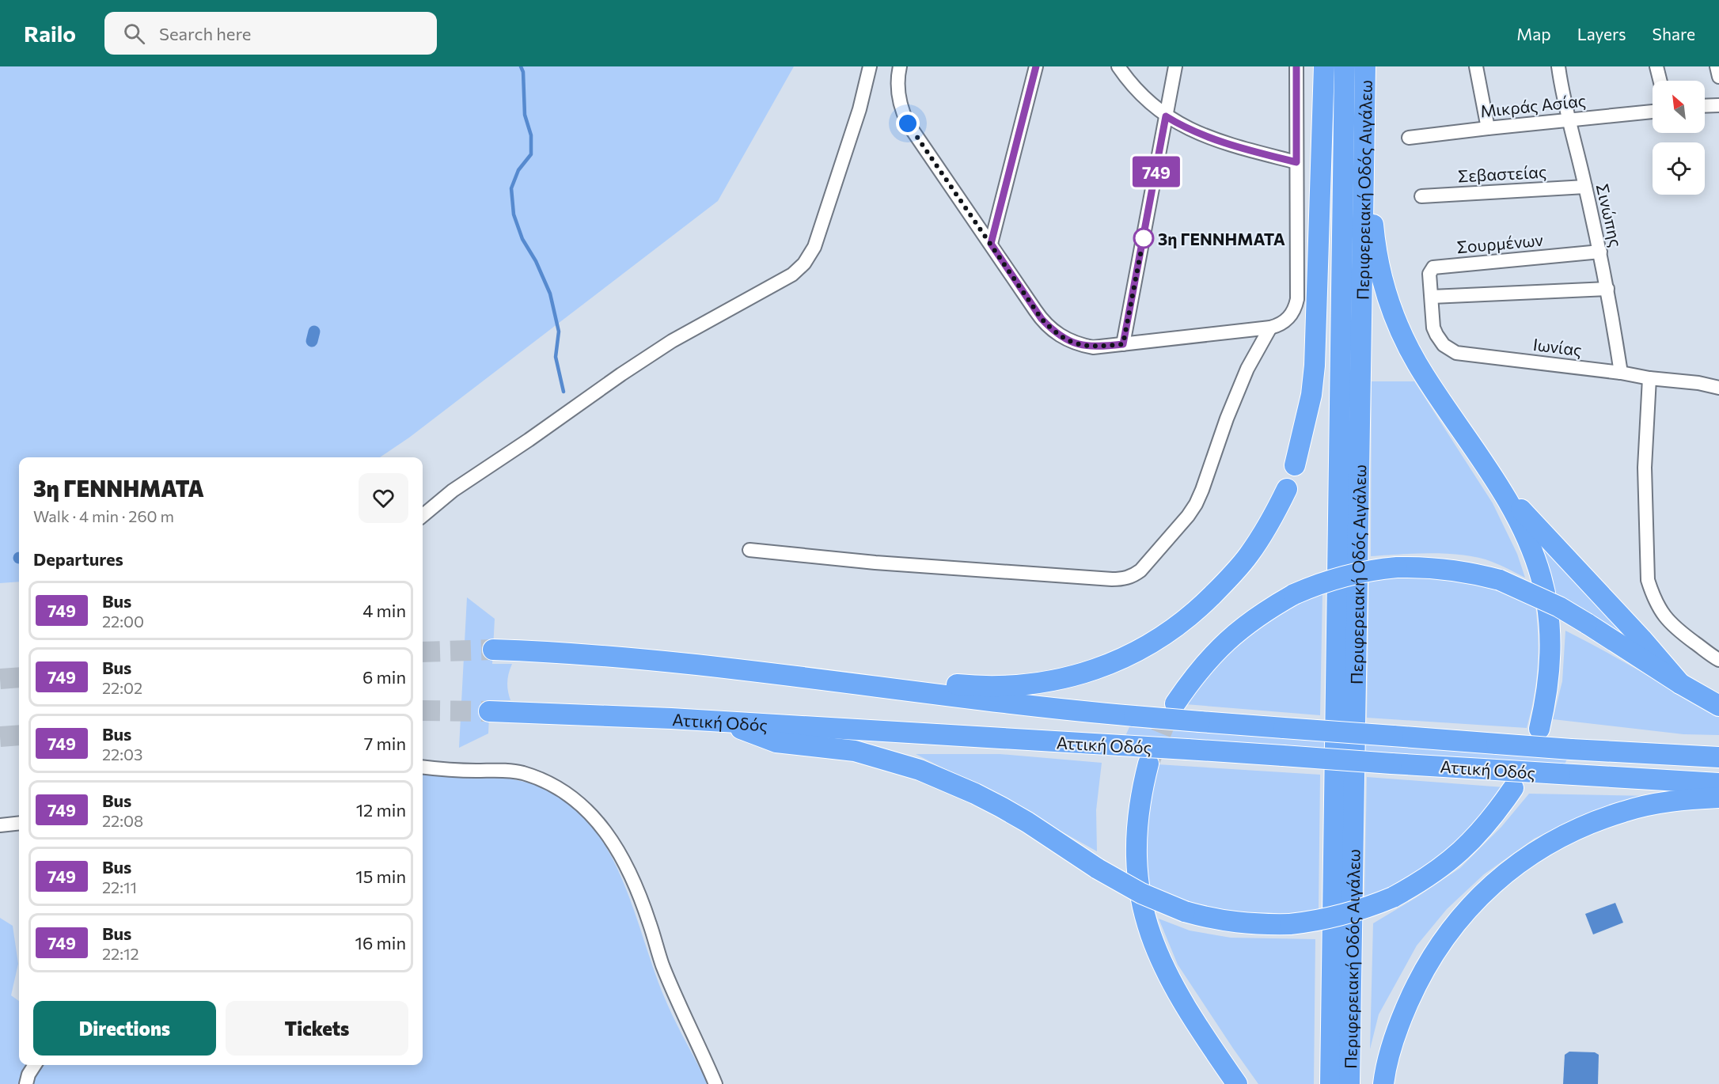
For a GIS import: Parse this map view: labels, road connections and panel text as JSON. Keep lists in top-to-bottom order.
{
  "streets": {
    "highway": ["Περιφερειακή Οδός Αιγάλεω", "Αττική Οδός"],
    "street": [
      "Μικράς Ασίας",
      "Σεβαστείας",
      "Σινώπης",
      "Σουρμένων",
      "Ιωνίας"
    ]
  },
  "crossings": [
    ["Μικράς Ασίας", "Σινώπης"],
    ["Σεβαστείας", "Σινώπης"],
    ["Σινώπης", "Σουρμένων"],
    ["Σινώπης", "Ιωνίας"],
    ["Σουρμένων", "Ιωνίας"]
  ],
  "places": ["3η ΓΕΝΝΗΜΑΤΑ"],
  "lines": ["bus line 749"],
  "north": "top left",
  "page": {
    "header": "Railo",
    "search": "Search here",
    "nav": ["Map", "Layers", "Share"],
    "on_map": "749",
    "heading": [
      ["3η ΓΕΝΝΗΜΑΤΑ", "Walk · 4 min · 260 m"],
      "Departures"
    ],
    "list": [
      {
        "mark": "749",
        "name": "Bus",
        "note": "22:00",
        "value": "4 min"
      },
      {
        "mark": "749",
        "name": "Bus",
        "note": "22:02",
        "value": "6 min"
      },
      {
        "mark": "749",
        "name": "Bus",
        "note": "22:03",
        "value": "7 min"
      },
      {
        "mark": "749",
        "name": "Bus",
        "note": "22:08",
        "value": "12 min"
      },
      {
        "mark": "749",
        "name": "Bus",
        "note": "22:11",
        "value": "15 min"
      },
      {
        "mark": "749",
        "name": "Bus",
        "note": "22:12",
        "value": "16 min"
      }
    ],
    "buttons": ["Directions", "Tickets"]
  }
}
